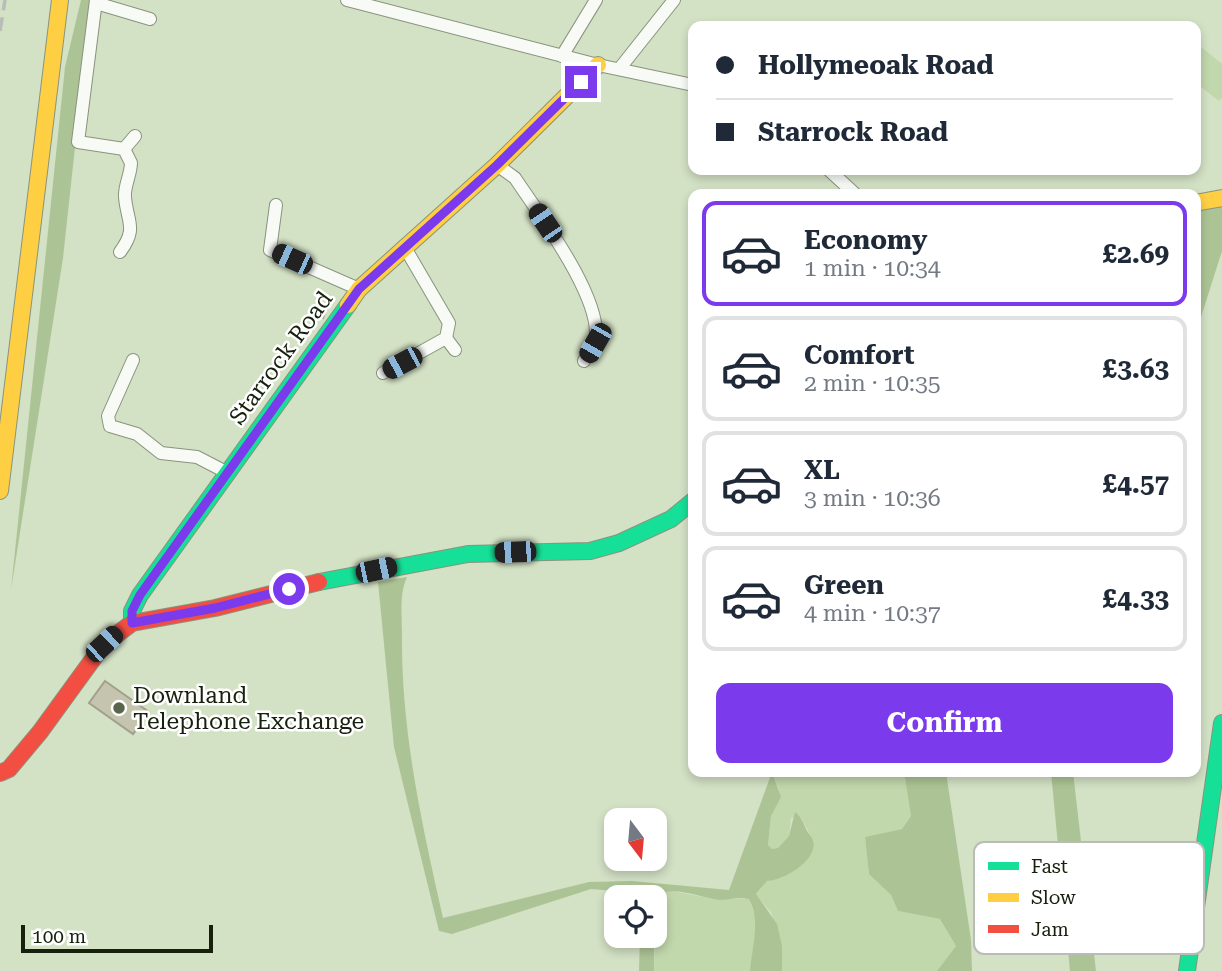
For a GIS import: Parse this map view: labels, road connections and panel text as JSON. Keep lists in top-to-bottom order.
{
  "streets": {
    "main road": ["Starrock Road"]
  },
  "places": ["Downland Telephone Exchange"],
  "legend": ["Fast", "Slow", "Jam"],
  "scale_bar": "100 m",
  "north": "bottom",
  "page": {
    "banner": ["Hollymeoak Road", "Starrock Road"],
    "list": [
      {
        "name": "Economy",
        "note": "1 min · 10:34",
        "value": "£2.69"
      },
      {
        "name": "Comfort",
        "note": "2 min · 10:35",
        "value": "£3.63"
      },
      {
        "name": "XL",
        "note": "3 min · 10:36",
        "value": "£4.57"
      },
      {
        "name": "Green",
        "note": "4 min · 10:37",
        "value": "£4.33"
      }
    ],
    "buttons": "Confirm",
    "scale": "100 m"
  }
}
